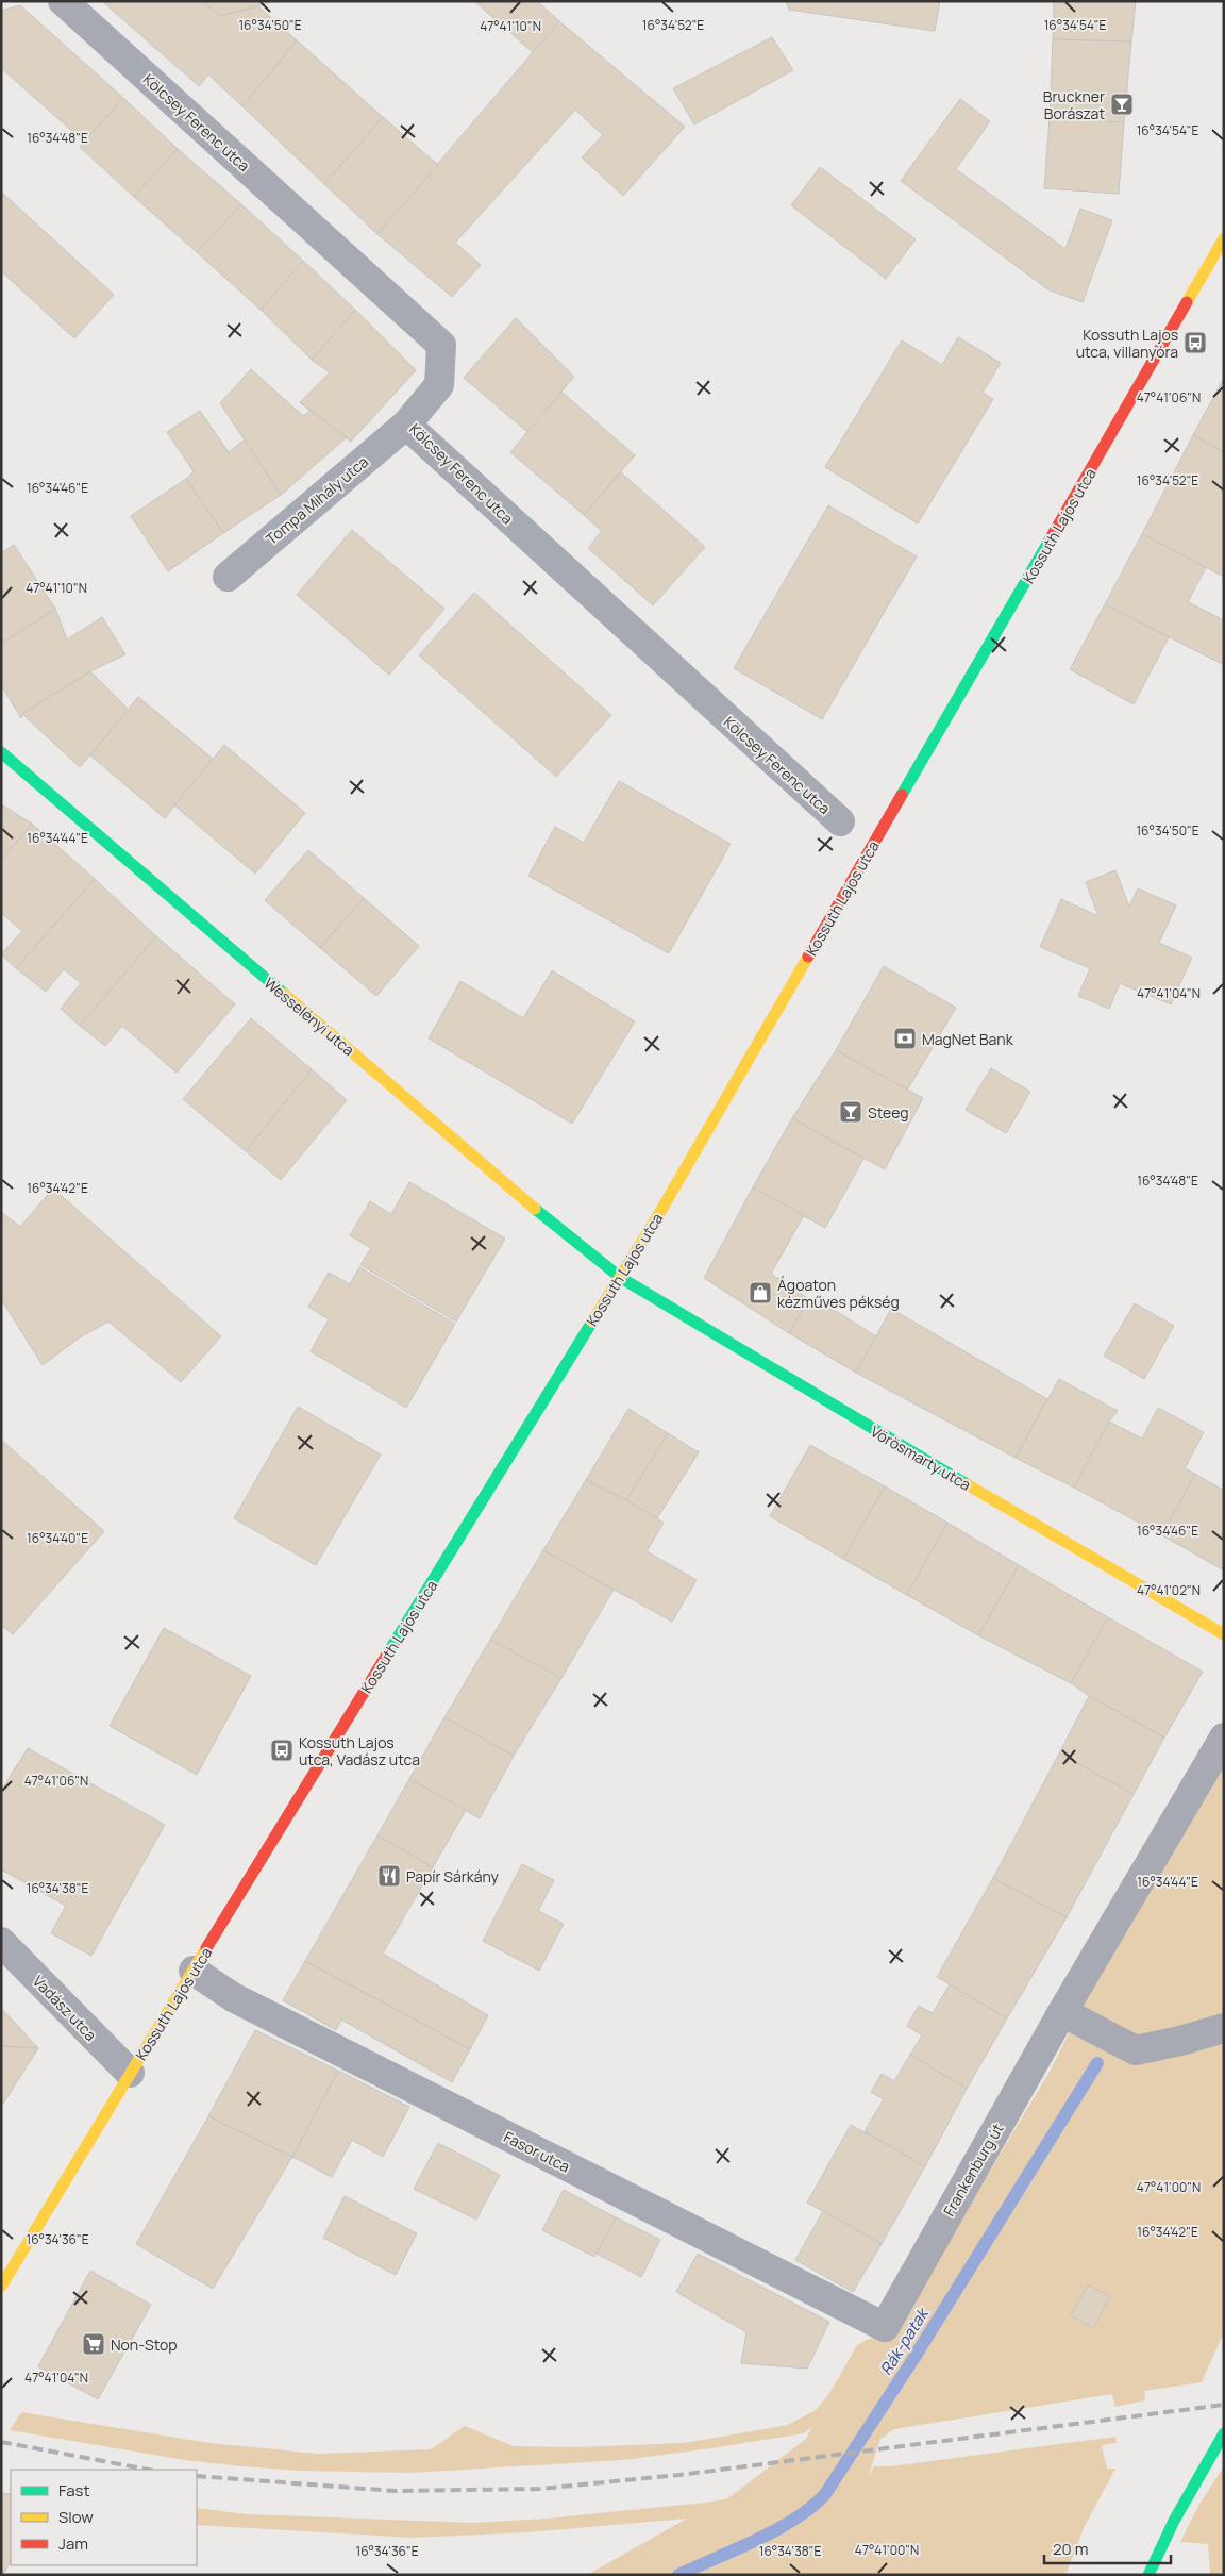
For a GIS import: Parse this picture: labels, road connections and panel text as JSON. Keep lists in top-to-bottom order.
{
  "streets": {
    "street": [
      "Kölcsey Ferenc utca",
      "Tompa Mihály utca",
      "Kossuth Lajos utca",
      "Wesselényi utca",
      "Vörösmarty utca",
      "Vadász utca",
      "Fasor utca",
      "Frankenburg út"
    ]
  },
  "crossings": [
    ["Kölcsey Ferenc utca", "Tompa Mihály utca"],
    ["Kossuth Lajos utca", "Wesselényi utca"],
    ["Kossuth Lajos utca", "Vörösmarty utca"],
    ["Kossuth Lajos utca", "Vadász utca"],
    ["Kossuth Lajos utca", "Fasor utca"],
    ["Wesselényi utca", "Vörösmarty utca"],
    ["Fasor utca", "Frankenburg út"]
  ],
  "water": ["Rák-patak"],
  "places": {
    "bar": ["Bruckner Borászat", "Steeg"],
    "bus stop": ["Kossuth Lajos utca, villanyóra", "Kossuth Lajos utca, Vadász utca"],
    "bank": ["MagNet Bank"],
    "shop": ["Ágoaton kézműves pékség"],
    "restaurant": ["Papír Sárkány"],
    "supermarket": ["Non-Stop"]
  },
  "legend": ["Fast", "Slow", "Jam"],
  "scale_bar": "20 m",
  "coordinates": [
    "16°34'50\"E",
    "16°34'52\"E",
    "16°34'54\"E",
    "47°41'10\"N",
    "16°34'48\"E",
    "47°41'06\"N",
    "16°34'46\"E",
    "16°34'44\"E",
    "47°41'04\"N",
    "16°34'42\"E",
    "16°34'40\"E",
    "47°41'02\"N",
    "16°34'38\"E",
    "47°41'00\"N",
    "16°34'36\"E"
  ]
}
